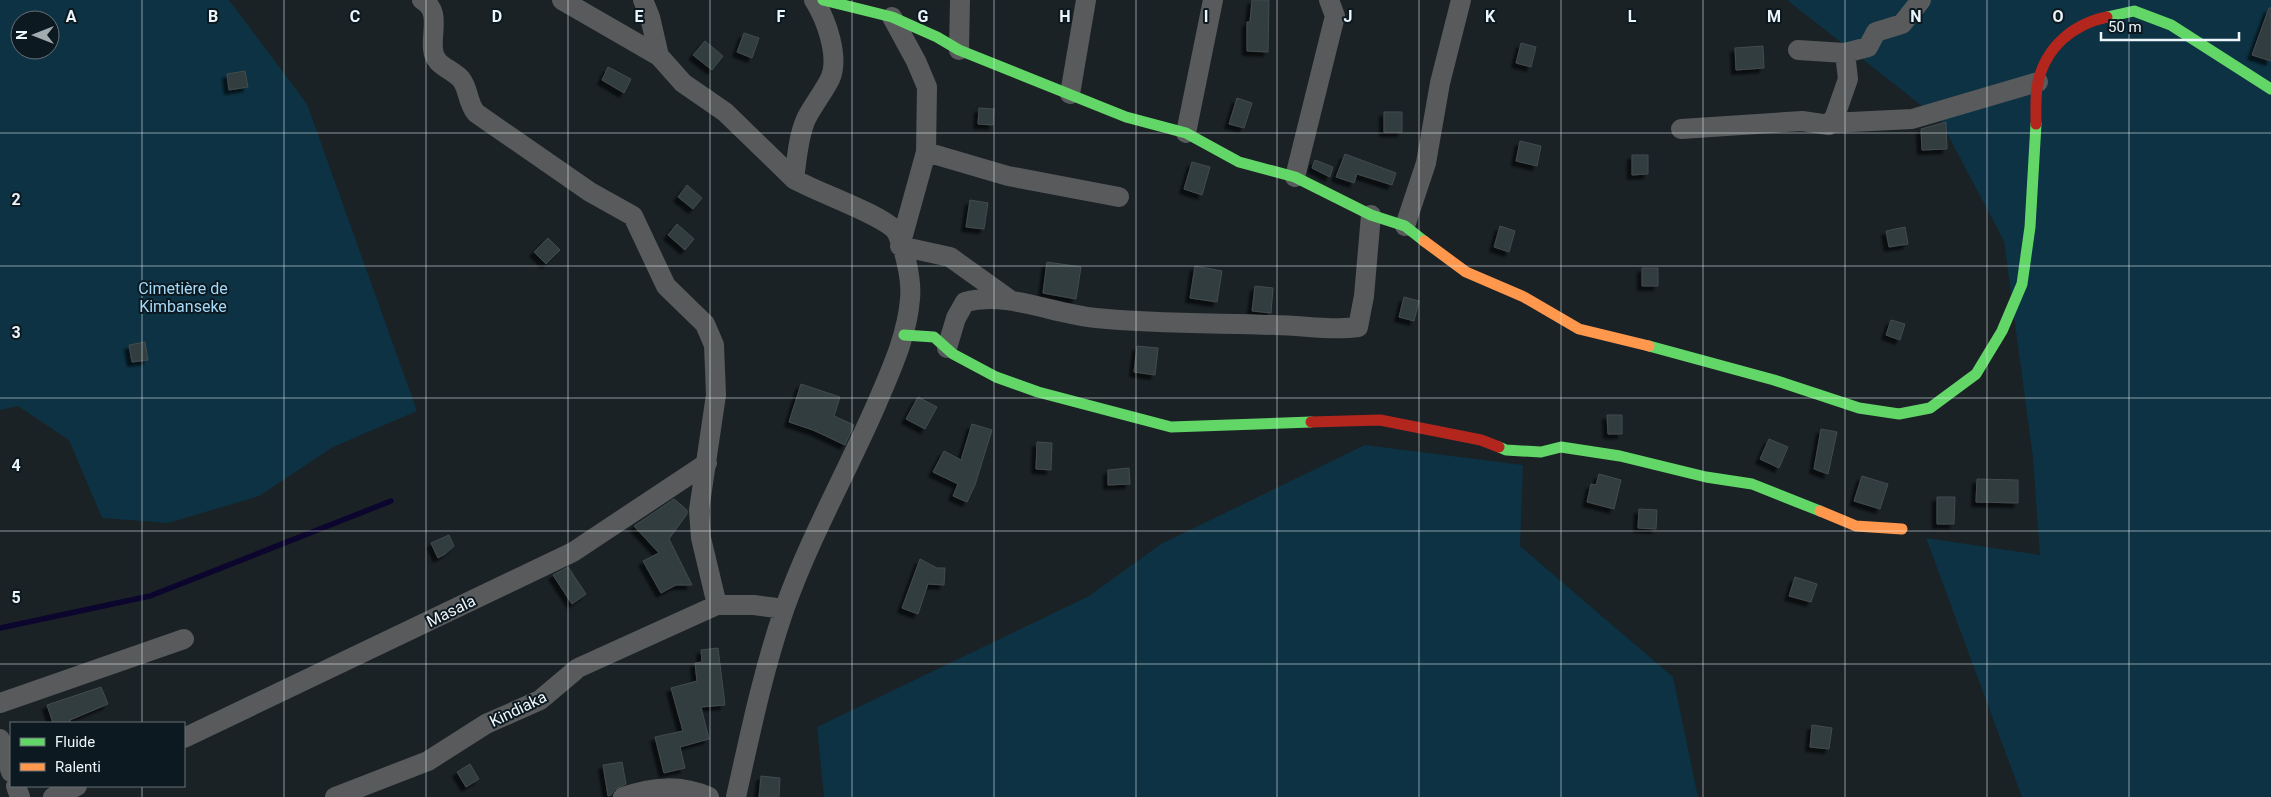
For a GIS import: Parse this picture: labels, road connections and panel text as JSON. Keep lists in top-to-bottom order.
{
  "streets": {
    "street": ["Masala", "Kindiaka"]
  },
  "parks": ["Cimetière de Kimbanseke"],
  "legend": ["Fluide", "Ralenti"],
  "scale_bar": "50 m",
  "north": "left",
  "grid": {
    "columns": [
      "A",
      "B",
      "C",
      "D",
      "E",
      "F",
      "G",
      "H",
      "I",
      "J",
      "K",
      "L",
      "M",
      "N",
      "O"
    ],
    "rows": [
      "2",
      "3",
      "4",
      "5"
    ]
  }
}
